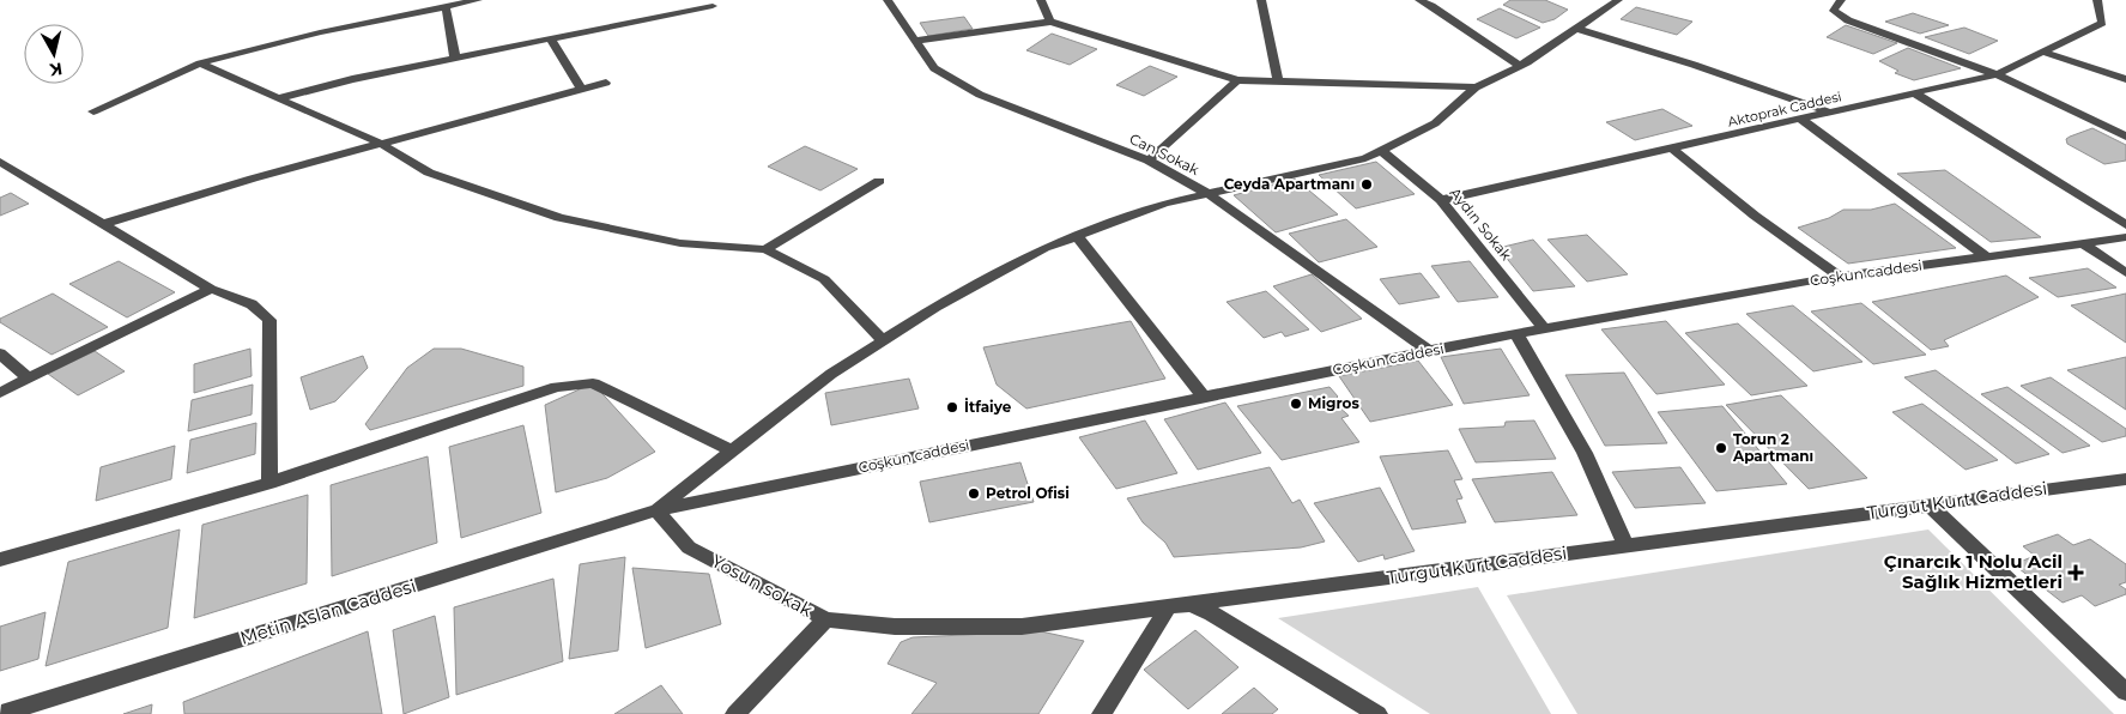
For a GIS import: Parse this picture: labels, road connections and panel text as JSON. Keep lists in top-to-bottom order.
{
  "streets": {
    "street": [
      "Aktoprak Caddesi",
      "Can Sokak",
      "Aydın Sokak",
      "Coşkun caddesi",
      "Turgut Kurt Caddesi",
      "Yosun sokak",
      "Metin Aslan Caddesi"
    ]
  },
  "crossings": [
    ["Aktoprak Caddesi", "Aydın Sokak"],
    ["Can Sokak", "Coşkun caddesi"],
    ["Aydın Sokak", "Coşkun caddesi"],
    ["Coşkun caddesi", "Yosun sokak"],
    ["Coşkun caddesi", "Metin Aslan Caddesi"],
    ["Turgut Kurt Caddesi", "Yosun sokak"],
    ["Yosun sokak", "Metin Aslan Caddesi"]
  ],
  "places": {
    "other": [
      "Ceyda Apartmanı",
      "Migros",
      "İtfaiye",
      "Torun 2 Apartmanı",
      "Petrol Ofisi"
    ],
    "health": ["Çınarcık 1 Nolu Acil Sağlık Hizmetleri"]
  },
  "north": "bottom"
}
